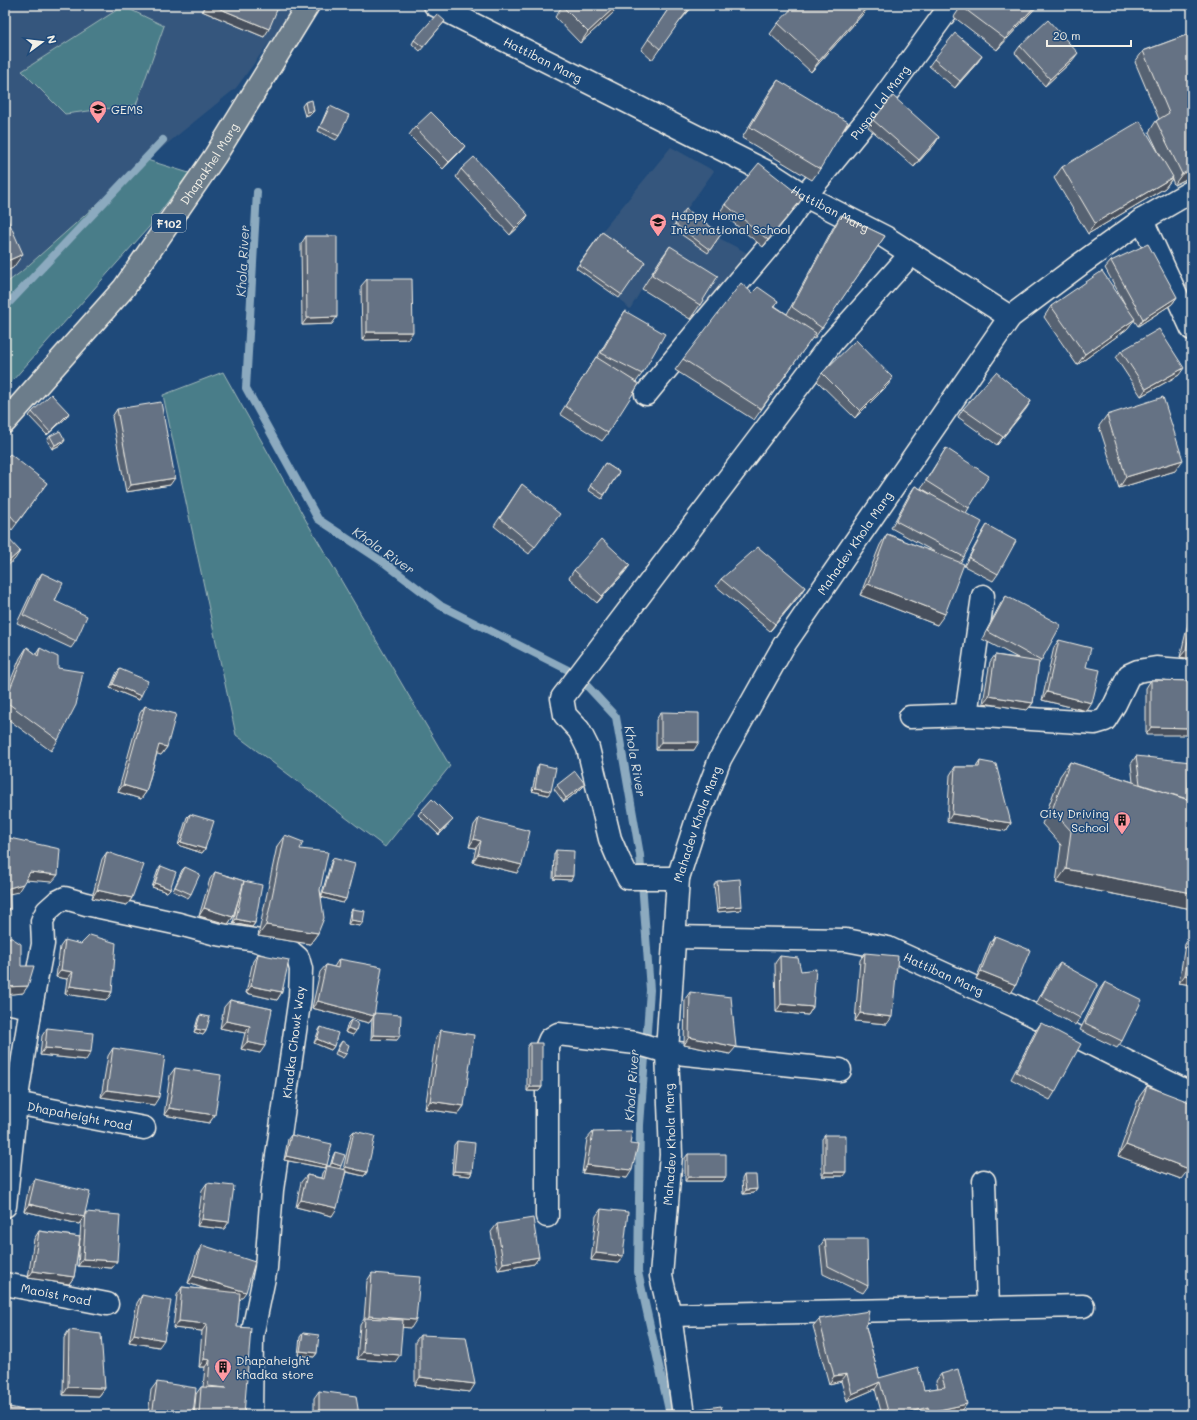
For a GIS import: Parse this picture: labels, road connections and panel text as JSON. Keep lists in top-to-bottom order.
{
  "streets": {
    "main road": ["Dhapakhel Marg", "F102"],
    "street": [
      "Hattiban Marg",
      "Puspa Lal Marg",
      "Mahadev Khola Marg",
      "Khadka Chowk Way",
      "Dhapaheight road",
      "Maoist road"
    ]
  },
  "crossings": [
    ["Hattiban Marg", "Puspa Lal Marg"],
    ["Hattiban Marg", "Mahadev Khola Marg"],
    ["Khadka Chowk Way", "Dhapaheight road"]
  ],
  "water": ["Khola River"],
  "places": {
    "school or university": ["GEMS", "Happy Home International School"],
    "building": ["City Driving School", "Dhapaheight khadka store"]
  },
  "scale_bar": "20 m",
  "north": "right"
}
